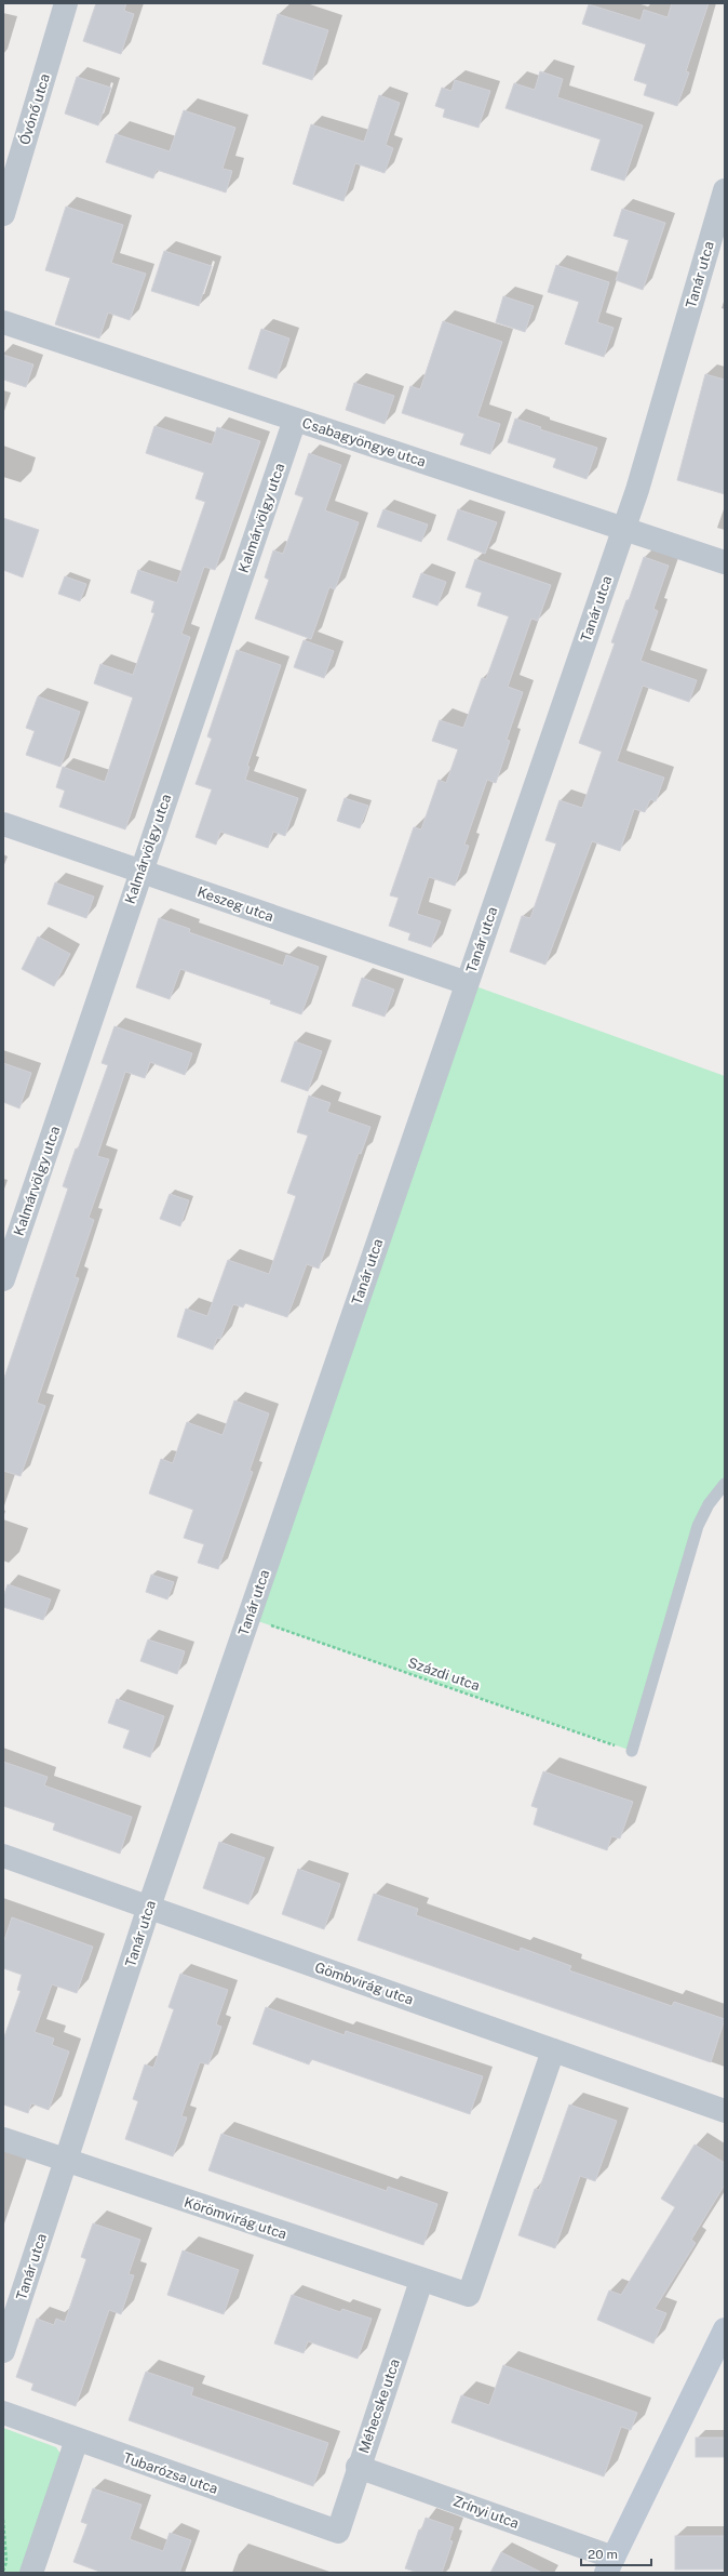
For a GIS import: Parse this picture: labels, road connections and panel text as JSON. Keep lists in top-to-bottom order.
{
  "streets": {
    "main road": ["Zrínyi utca"],
    "street": [
      "Óvónő utca",
      "Tanár utca",
      "Csabagyöngye utca",
      "Kalmárvölgy utca",
      "Keszeg utca",
      "Gömbvirág utca",
      "Körömvirág utca",
      "Méhecske utca",
      "Tubarózsa utca"
    ],
    "path": ["Százdi utca"]
  },
  "crossings": [
    ["Tanár utca", "Csabagyöngye utca"],
    ["Tanár utca", "Keszeg utca"],
    ["Tanár utca", "Százdi utca"],
    ["Tanár utca", "Gömbvirág utca"],
    ["Tanár utca", "Körömvirág utca"],
    ["Csabagyöngye utca", "Kalmárvölgy utca"],
    ["Kalmárvölgy utca", "Keszeg utca"],
    ["Gömbvirág utca", "Körömvirág utca"],
    ["Körömvirág utca", "Méhecske utca"],
    ["Méhecske utca", "Tubarózsa utca"],
    ["Méhecske utca", "Zrínyi utca"]
  ],
  "scale_bar": "20 m"
}
